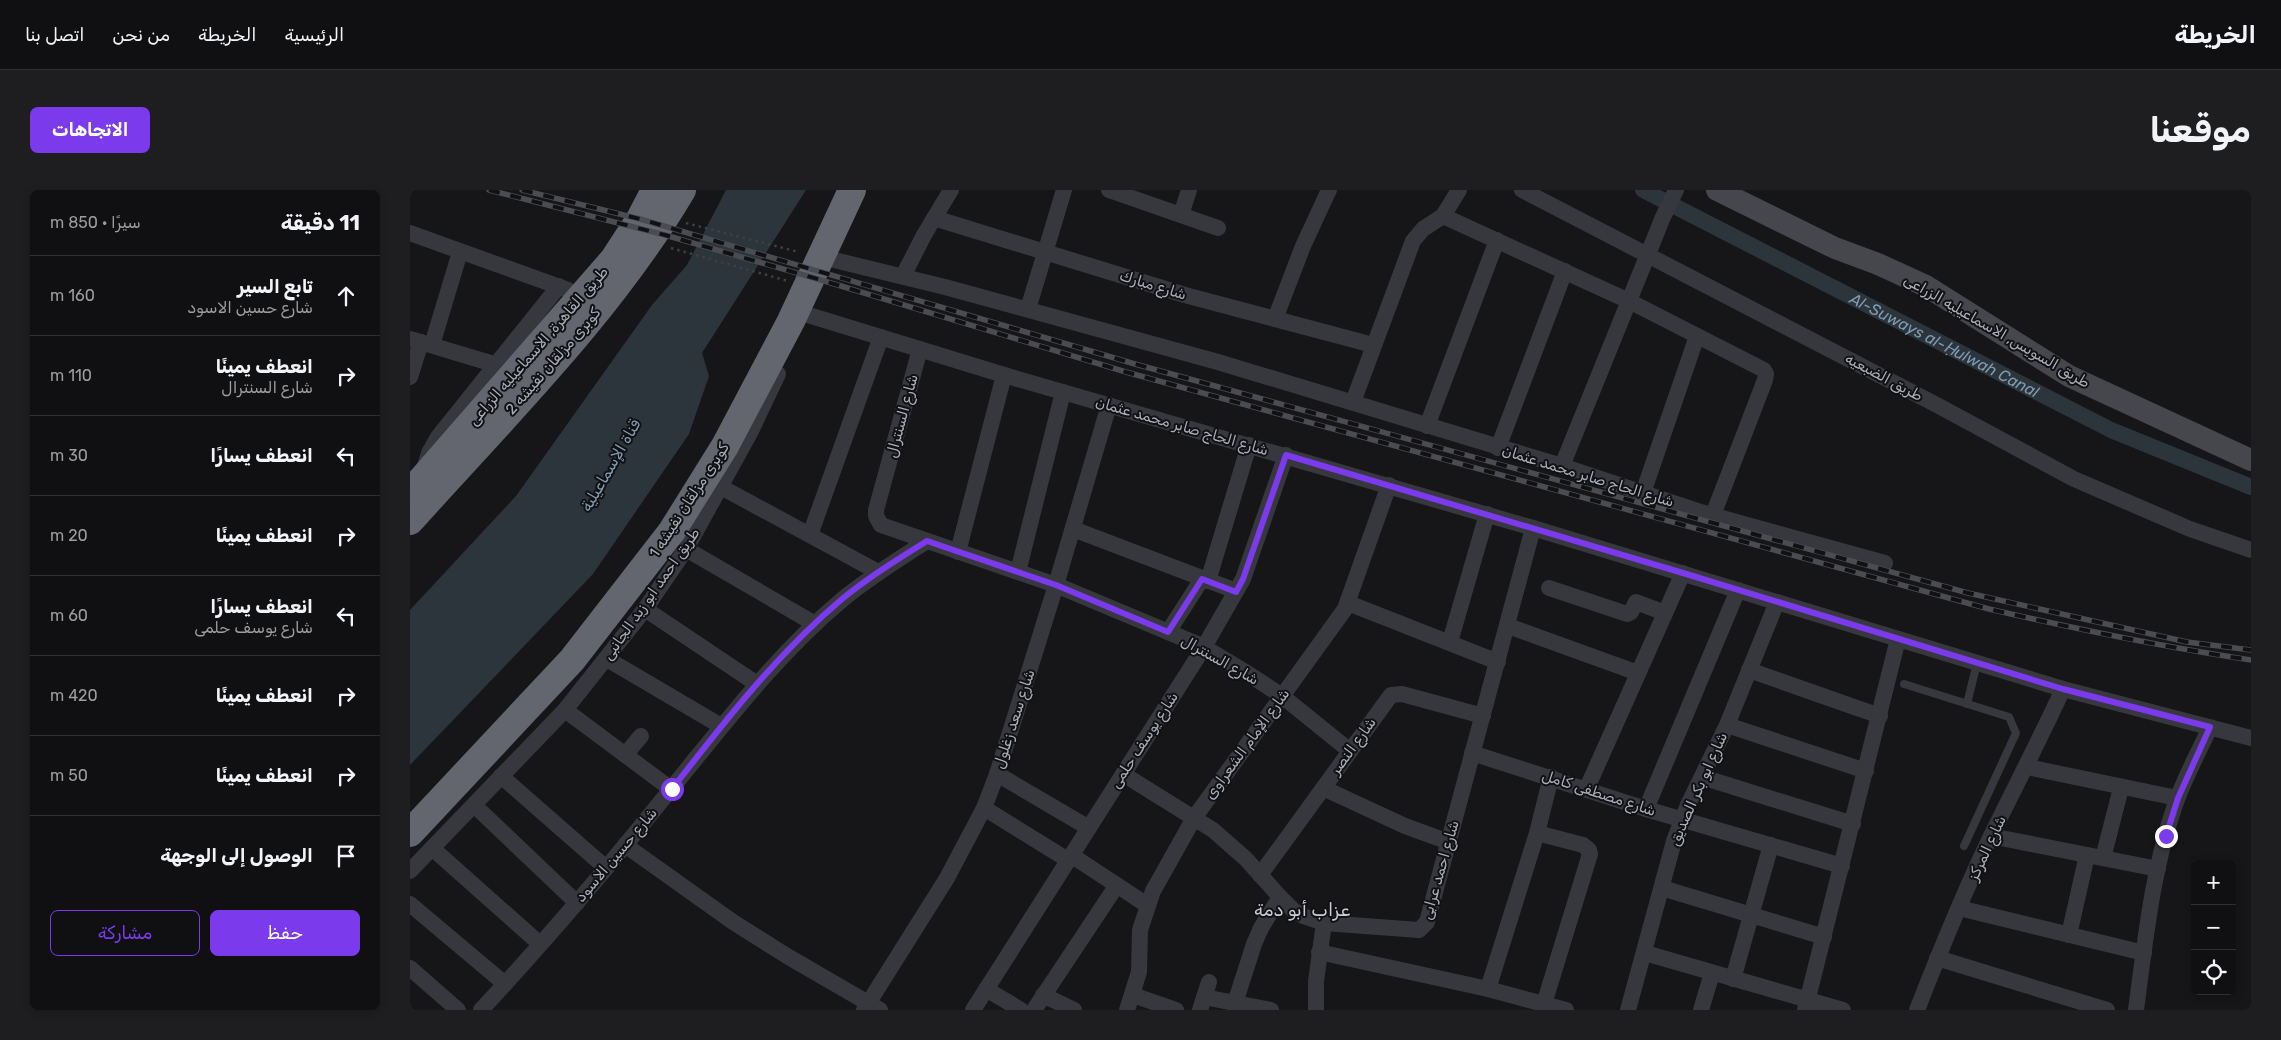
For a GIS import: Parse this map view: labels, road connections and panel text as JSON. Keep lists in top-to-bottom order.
{
  "streets": {
    "highway": ["طريق القاهرة, الاسماعيليه الزراعى", "كوبرى مزلقان نفيشه 2", "كوبرى مزلقان نفيشه 1"],
    "main road": ["طريق السويس, الاسماعيليه الزراعى"],
    "street": [
      "شارع مبارك",
      "طريق الضبعيه",
      "شارع السنترال",
      "شارع الحاج صابر محمد عثمان",
      "طريق احمد ابو زيد الجانبى",
      "شارع سعد زغلول",
      "شارع يوسف حلمى",
      "شارع الإمام الشعراوى",
      "شارع النصر",
      "شارع ابو بكر الصديق",
      "شارع مصطفى كامل",
      "شارع المركز",
      "شارع حسين الاسود",
      "شارع احمد عرابى"
    ]
  },
  "crossings": [
    ["طريق القاهرة, الاسماعيليه الزراعى", "كوبرى مزلقان نفيشه 2"],
    ["شارع السنترال", "شارع الحاج صابر محمد عثمان"],
    ["شارع السنترال", "شارع سعد زغلول"],
    ["شارع السنترال", "شارع يوسف حلمى"],
    ["شارع السنترال", "شارع الإمام الشعراوى"],
    ["شارع السنترال", "شارع النصر"],
    ["شارع السنترال", "شارع حسين الاسود"],
    ["شارع الحاج صابر محمد عثمان", "طريق احمد ابو زيد الجانبى"],
    ["شارع الحاج صابر محمد عثمان", "شارع سعد زغلول"],
    ["شارع الحاج صابر محمد عثمان", "شارع يوسف حلمى"],
    ["شارع الحاج صابر محمد عثمان", "شارع الإمام الشعراوى"],
    ["شارع الحاج صابر محمد عثمان", "شارع ابو بكر الصديق"],
    ["شارع الحاج صابر محمد عثمان", "شارع المركز"],
    ["شارع الحاج صابر محمد عثمان", "شارع احمد عرابى"],
    ["شارع يوسف حلمى", "شارع احمد عرابى"],
    ["شارع الإمام الشعراوى", "شارع احمد عرابى"],
    ["شارع النصر", "شارع احمد عرابى"],
    ["شارع ابو بكر الصديق", "شارع مصطفى كامل"],
    ["شارع مصطفى كامل", "شارع احمد عرابى"]
  ],
  "districts": ["عزاب أبو دمة"],
  "water": ["Al-Suways al-Ḥulwah Canal", "قناة الإسماعيلية"],
  "page": {
    "header": "الخريطة",
    "nav": [
      "الرئيسية",
      "الخريطة",
      "من نحن",
      "اتصل بنا"
    ],
    "buttons": [
      "الاتجاهات",
      ["حفظ", "مشاركة"]
    ],
    "title": "موقعنا",
    "heading": ["11 دقيقة", "سيرًا · 850 m"],
    "list": [
      ["تابع السير", "شارع حسين الاسود", "160 m"],
      ["انعطف يمينًا", "شارع السنترال", "110 m"],
      ["انعطف يسارًا", "30 m"],
      ["انعطف يمينًا", "20 m"],
      ["انعطف يسارًا", "شارع يوسف حلمى", "60 m"],
      ["انعطف يمينًا", "420 m"],
      ["انعطف يمينًا", "50 m"],
      "الوصول إلى الوجهة"
    ],
    "map_buttons": ["+", "−"]
  }
}
